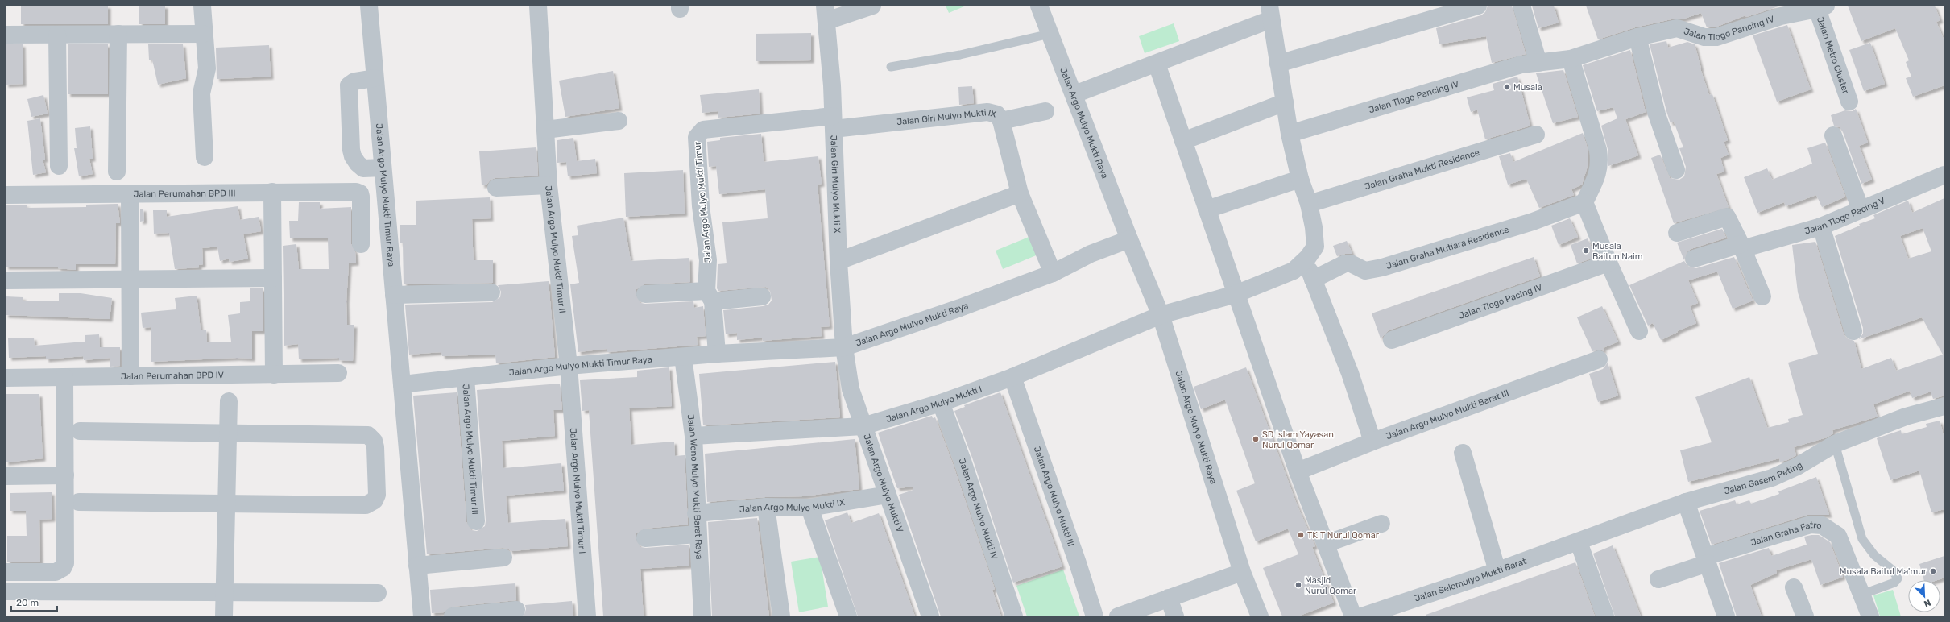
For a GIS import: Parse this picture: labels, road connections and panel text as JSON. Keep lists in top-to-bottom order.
{
  "streets": {
    "street": [
      "Jalan Tlogo Pancing IV",
      "Jalan Metro Cluster",
      "Jalan Giri Mulyo Mukti IX",
      "Jalan Argo Mulyo Mukti Raya",
      "Jalan Graha Mukti Residence",
      "Jalan Giri Mulyo Mukti X",
      "Jalan Perumahan BPD III",
      "Jalan Argo Mulyo Mukti Timur Raya",
      "Jalan Argo Mulyo Mukti Timur",
      "Jalan Tlogo Pacing V",
      "Jalan Graha Mutiara Residence",
      "Jalan Argo Mulyo Mukti Timur II",
      "Jalan Tlogo Pacing IV",
      "Jalan Perumahan BPD IV",
      "Jalan Argo Mulyo Mukti I",
      "Jalan Argo Mulyo Mukti Barat III",
      "Jalan Argo Mulyo Mukti Timur III",
      "Jalan Gasem Peting",
      "Jalan Argo Mulyo Mukti V",
      "Jalan Wono Mulyo Mukti Barat Raya",
      "Jalan Argo Mulyo Mukti Timur I",
      "Jalan Argo Mulyo Mukti III",
      "Jalan Argo Mulyo Mukti IX",
      "Jalan Argo Mulyo Mukti IV",
      "Jalan Graha Fatro",
      "Jalan Selomulyo Mukti Barat"
    ]
  },
  "crossings": [
    ["Jalan Tlogo Pancing IV", "Jalan Metro Cluster"],
    ["Jalan Giri Mulyo Mukti IX", "Jalan Argo Mulyo Mukti Raya"],
    ["Jalan Giri Mulyo Mukti IX", "Jalan Giri Mulyo Mukti X"],
    ["Jalan Giri Mulyo Mukti IX", "Jalan Argo Mulyo Mukti Timur"],
    ["Jalan Argo Mulyo Mukti Raya", "Jalan Giri Mulyo Mukti X"],
    ["Jalan Argo Mulyo Mukti Raya", "Jalan Argo Mulyo Mukti Timur Raya"],
    ["Jalan Argo Mulyo Mukti Raya", "Jalan Argo Mulyo Mukti Timur"],
    ["Jalan Argo Mulyo Mukti Raya", "Jalan Argo Mulyo Mukti I"],
    ["Jalan Argo Mulyo Mukti Raya", "Jalan Argo Mulyo Mukti V"],
    ["Jalan Argo Mulyo Mukti Raya", "Jalan Wono Mulyo Mukti Barat Raya"],
    ["Jalan Giri Mulyo Mukti X", "Jalan Argo Mulyo Mukti Timur"],
    ["Jalan Giri Mulyo Mukti X", "Jalan Argo Mulyo Mukti V"],
    ["Jalan Argo Mulyo Mukti Timur Raya", "Jalan Argo Mulyo Mukti Timur II"],
    ["Jalan Argo Mulyo Mukti Timur Raya", "Jalan Argo Mulyo Mukti Timur III"],
    ["Jalan Argo Mulyo Mukti Timur Raya", "Jalan Wono Mulyo Mukti Barat Raya"],
    ["Jalan Argo Mulyo Mukti Timur Raya", "Jalan Argo Mulyo Mukti Timur I"],
    ["Jalan Graha Mutiara Residence", "Jalan Argo Mulyo Mukti Barat III"],
    ["Jalan Argo Mulyo Mukti Timur II", "Jalan Argo Mulyo Mukti Timur I"],
    ["Jalan Argo Mulyo Mukti I", "Jalan Argo Mulyo Mukti V"],
    ["Jalan Argo Mulyo Mukti I", "Jalan Wono Mulyo Mukti Barat Raya"],
    ["Jalan Argo Mulyo Mukti I", "Jalan Argo Mulyo Mukti III"],
    ["Jalan Argo Mulyo Mukti I", "Jalan Argo Mulyo Mukti IV"],
    ["Jalan Gasem Peting", "Jalan Selomulyo Mukti Barat"],
    ["Jalan Argo Mulyo Mukti V", "Jalan Argo Mulyo Mukti IX"],
    ["Jalan Wono Mulyo Mukti Barat Raya", "Jalan Argo Mulyo Mukti IX"]
  ],
  "places": [
    "Musala",
    "Musala Baitun Naim",
    "SD Islam Yayasan Nurul Qomar",
    "TKIT Nurul Qomar",
    "Musala Baitul Ma'mur",
    "Masjid Nurul Qomar"
  ],
  "scale_bar": "20 m",
  "north": "bottom right"
}
